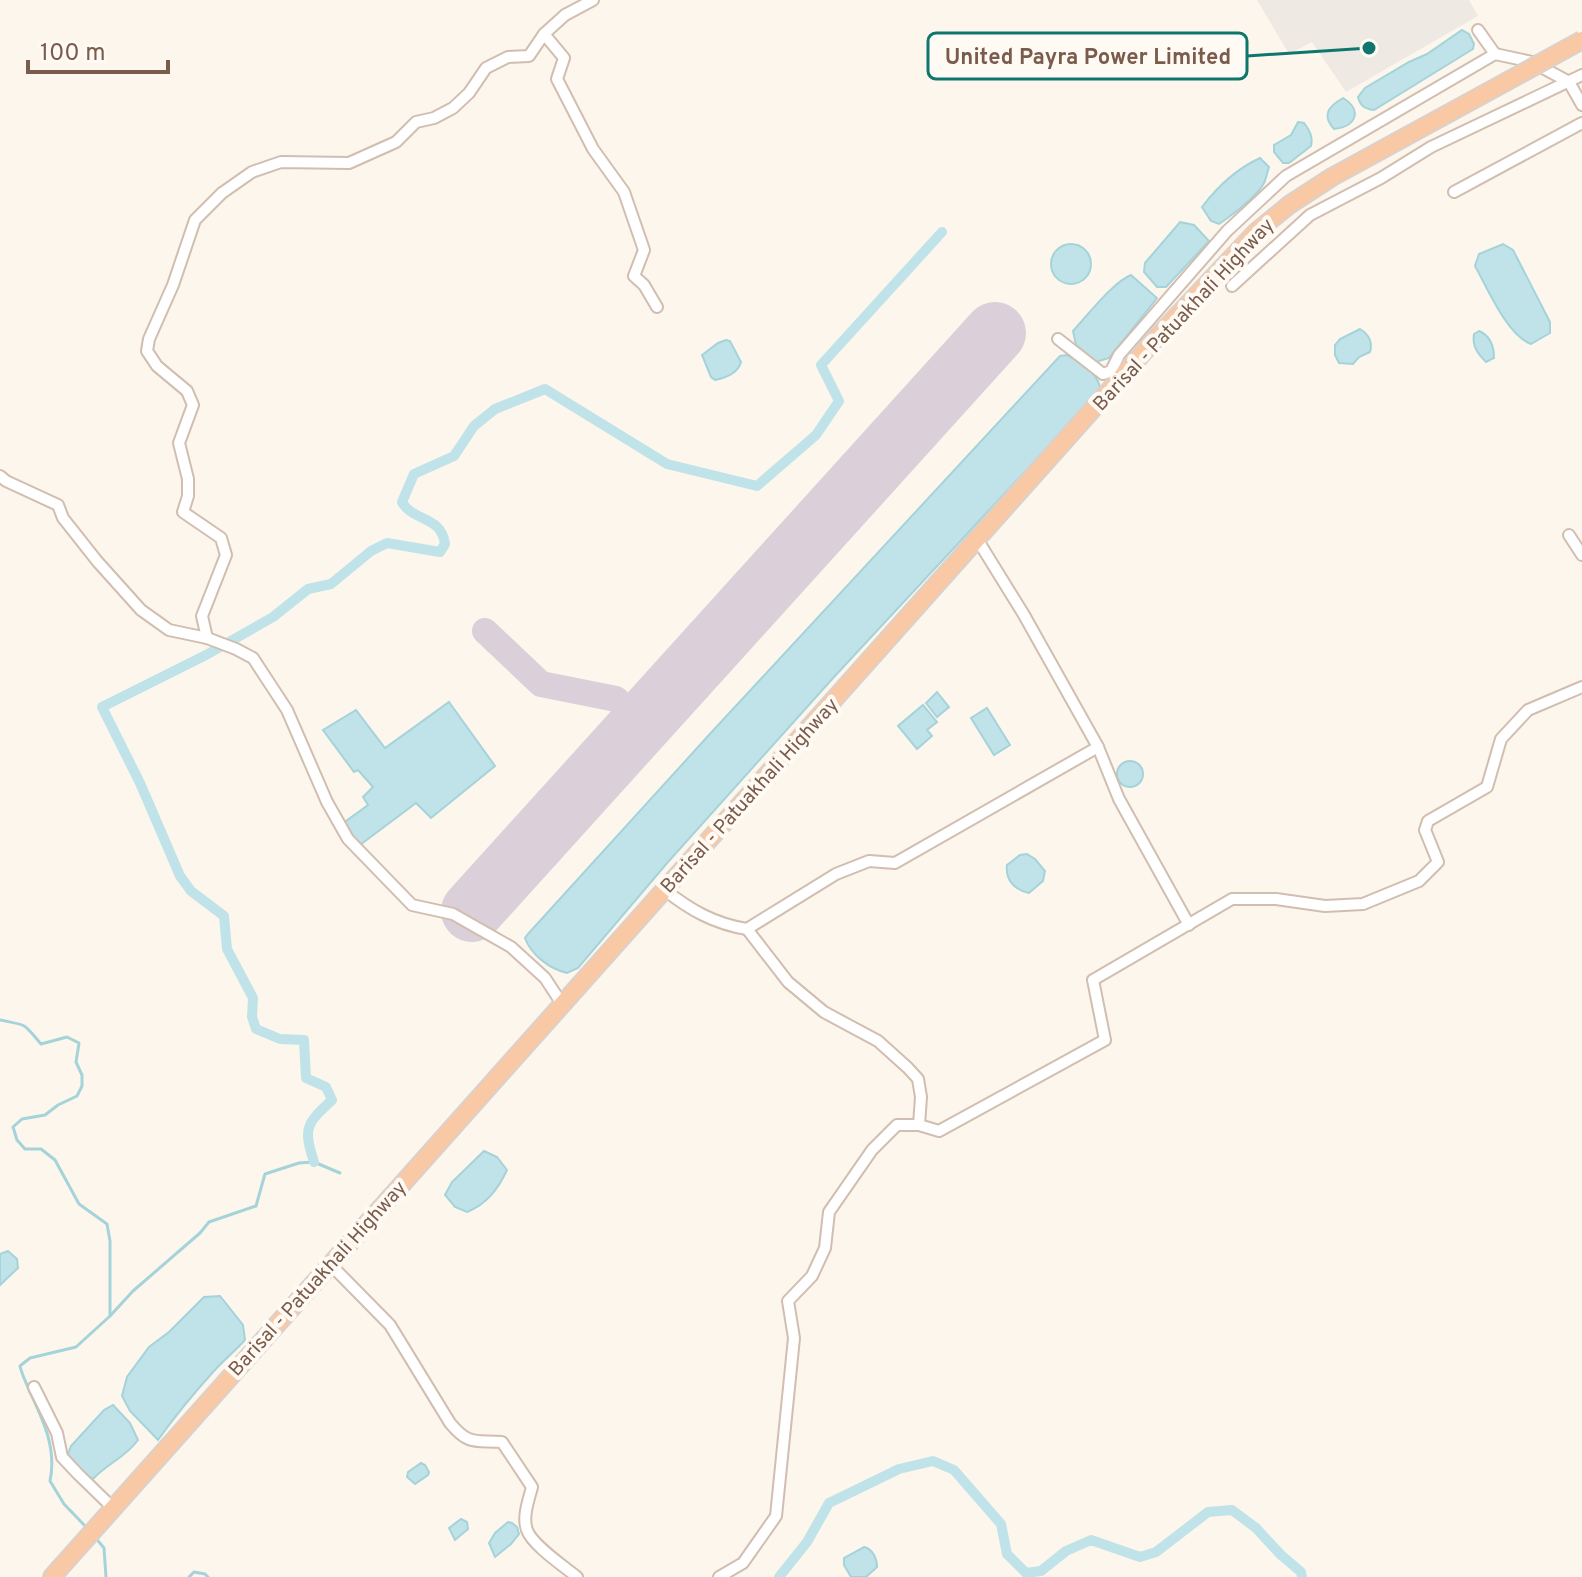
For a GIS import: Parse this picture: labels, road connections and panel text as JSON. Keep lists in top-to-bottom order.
{
  "streets": {
    "highway": ["Barisal - Patuakhali Highway"]
  },
  "places": ["United Payra Power Limited"],
  "scale_bar": "100 m"
}
